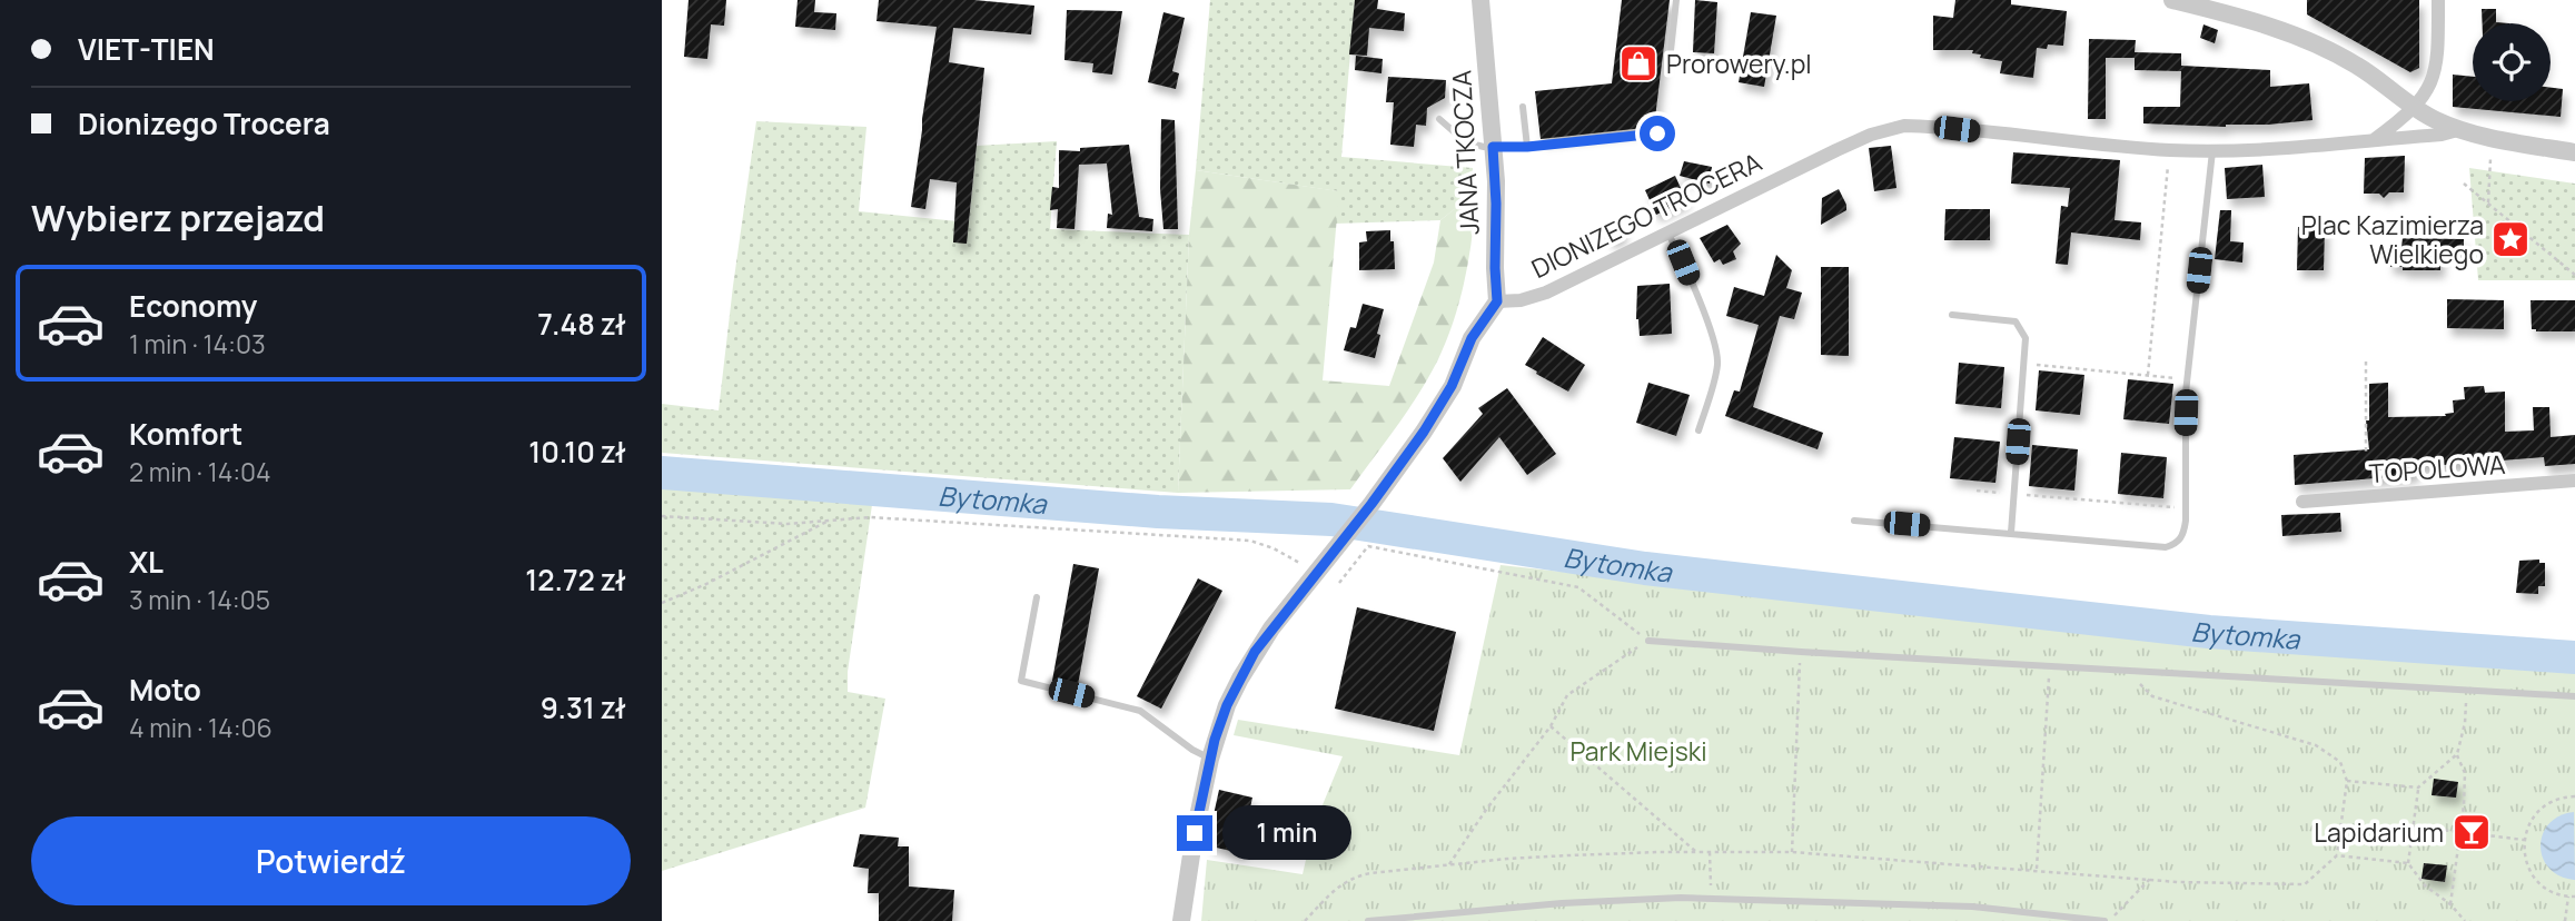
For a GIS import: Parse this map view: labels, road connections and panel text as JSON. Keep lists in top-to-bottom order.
{
  "streets": {
    "street": ["JANA TKOCZA", "DIONIZEGO TROCERA", "TOPOLOWA"]
  },
  "crossings": [
    ["JANA TKOCZA", "DIONIZEGO TROCERA"]
  ],
  "water": ["Bytomka"],
  "parks": ["Park Miejski"],
  "places": {
    "shop": ["Prorowery.pl"],
    "place": ["Plac Kazimierza Wielkiego"],
    "bar": ["Lapidarium"]
  },
  "page": {
    "banner": ["VIET-TIEN", "Dionizego Trocera"],
    "heading": "Wybierz przejazd",
    "list": [
      {
        "name": "Economy",
        "note": "1 min · 14:03",
        "value": "7.48 zł"
      },
      {
        "name": "Komfort",
        "note": "2 min · 14:04",
        "value": "10.10 zł"
      },
      {
        "name": "XL",
        "note": "3 min · 14:05",
        "value": "12.72 zł"
      },
      {
        "name": "Moto",
        "note": "4 min · 14:06",
        "value": "9.31 zł"
      }
    ],
    "buttons": "Potwierdź",
    "bubble": "1 min"
  }
}
